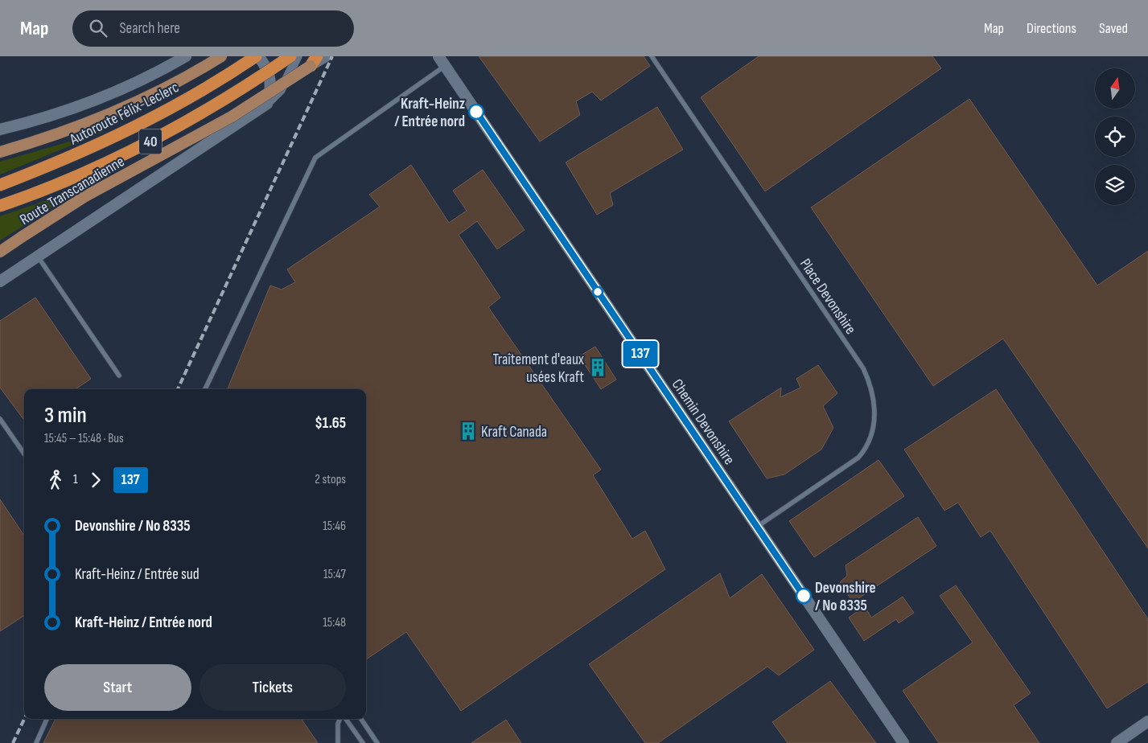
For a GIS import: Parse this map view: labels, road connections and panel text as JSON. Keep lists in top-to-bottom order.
{
  "streets": {
    "highway": ["Autoroute Félix-Leclerc", "40"],
    "main road": ["Route Transcanadienne"],
    "street": ["Chemin Devonshire"],
    "lane": ["Place Devonshire"]
  },
  "crossings": [
    ["Place Devonshire", "Chemin Devonshire"]
  ],
  "places": {
    "other": ["Kraft-Heinz / Entrée nord", "Devonshire / No 8335"],
    "building": ["Traîtement d'eaux usées Kraft", "Kraft Canada"]
  },
  "lines": ["bus line 137"],
  "north": "top",
  "page": {
    "header": "Map",
    "search": "Search here",
    "nav": ["Map", "Directions", "Saved"],
    "on_map": "137",
    "heading": ["3 min", "15:45 – 15:48 · Bus", "$1.65"],
    "legs": ["1", "137", "2 stops"],
    "list": [
      {
        "name": "Devonshire / No 8335",
        "value": "15:46"
      },
      {
        "name": "Kraft-Heinz / Entrée sud",
        "value": "15:47"
      },
      {
        "name": "Kraft-Heinz / Entrée nord",
        "value": "15:48"
      }
    ],
    "buttons": ["Start", "Tickets"]
  }
}
